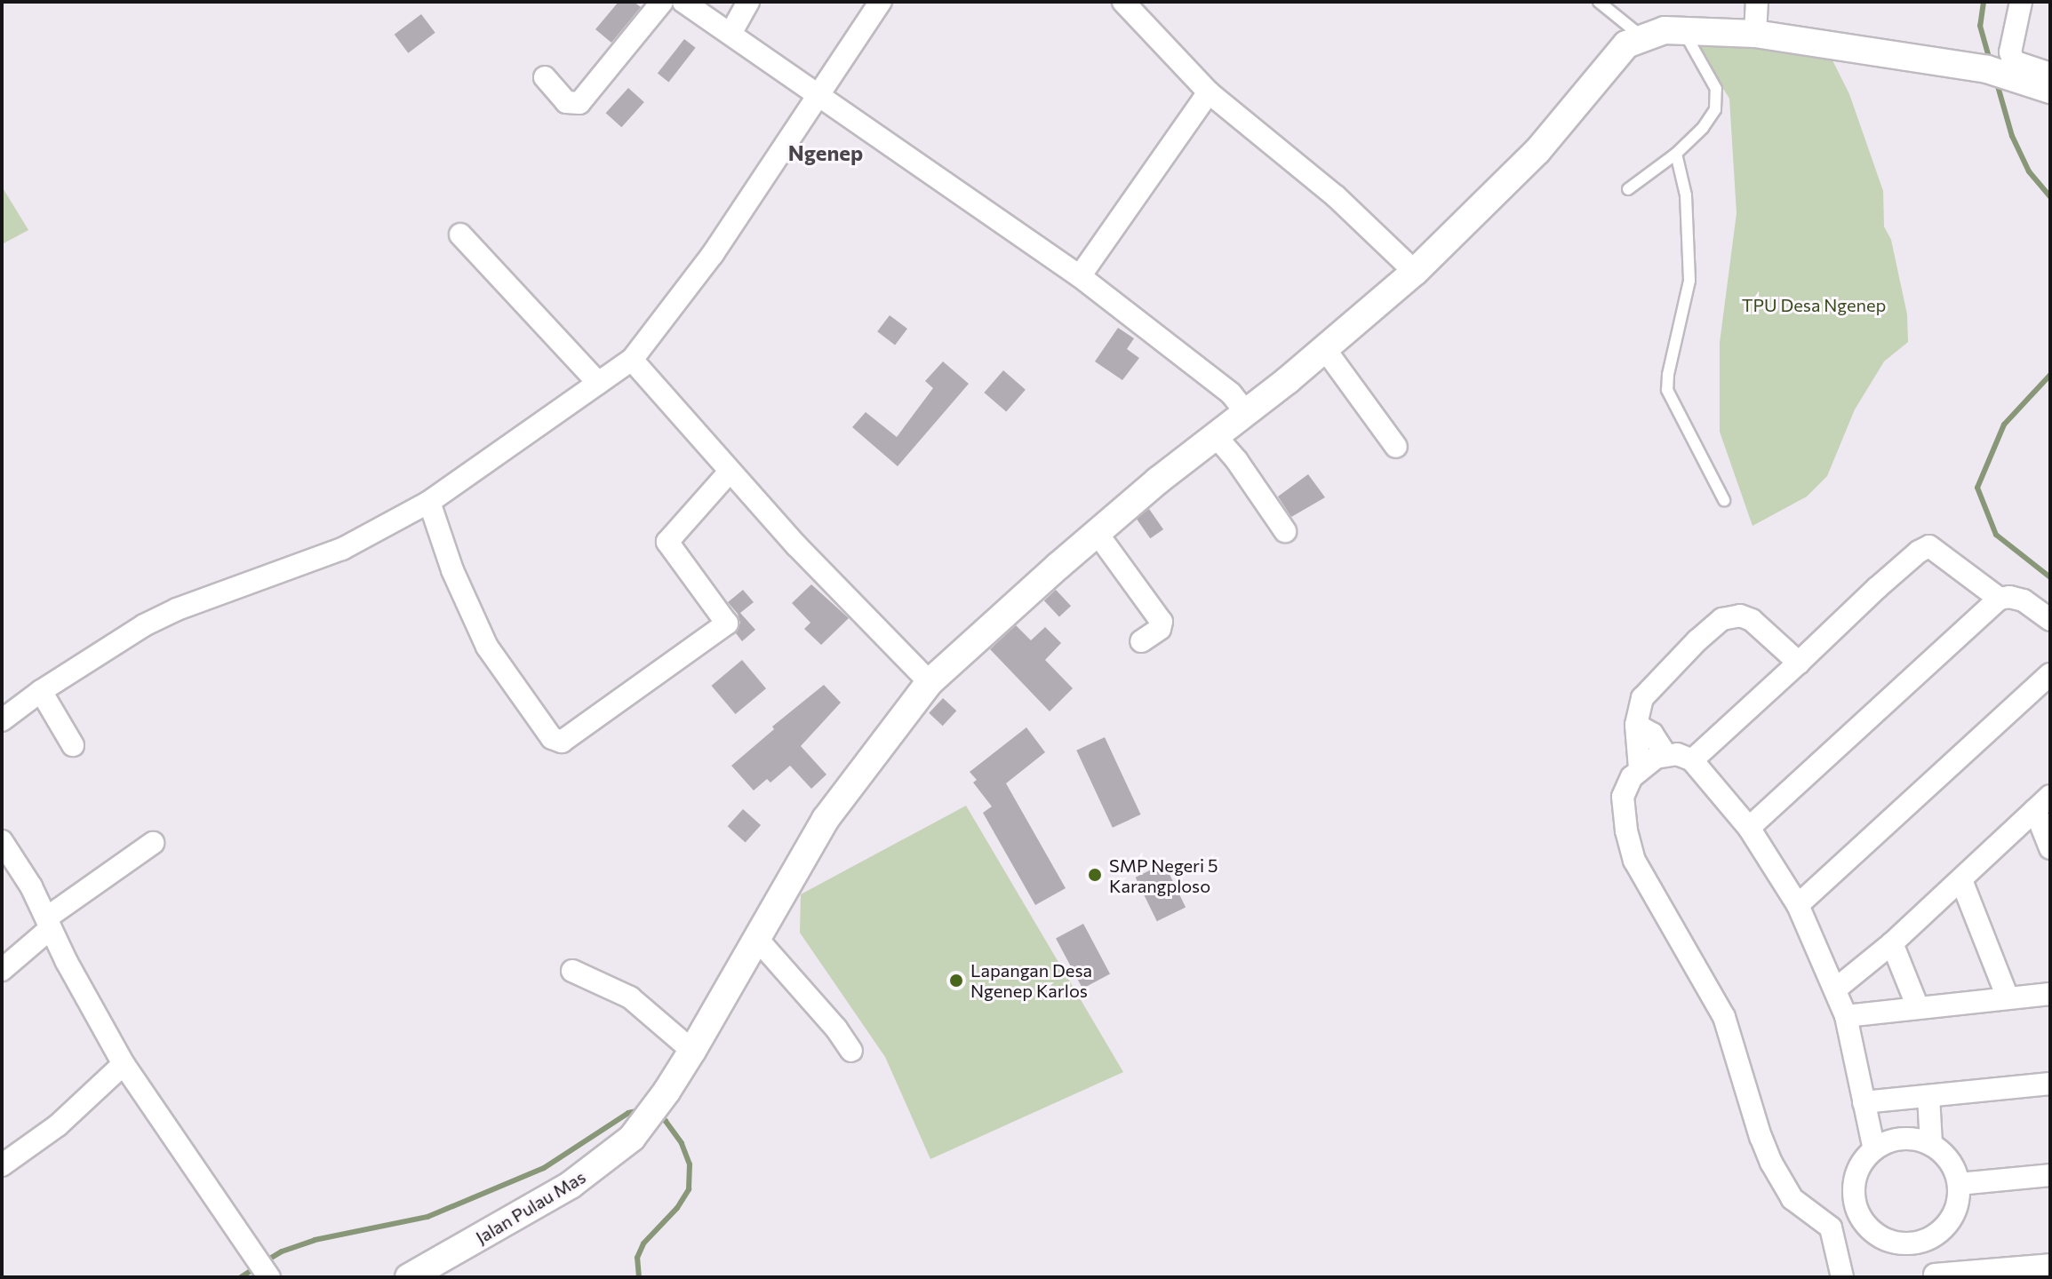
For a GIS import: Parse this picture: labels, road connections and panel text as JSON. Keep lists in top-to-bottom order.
{
  "streets": {
    "street": ["Jalan Pulau Mas"]
  },
  "districts": ["Ngenep"],
  "parks": ["TPU Desa Ngenep"],
  "places": ["SMP Negeri 5 Karangploso", "Lapangan Desa Ngenep Karlos"]
}
